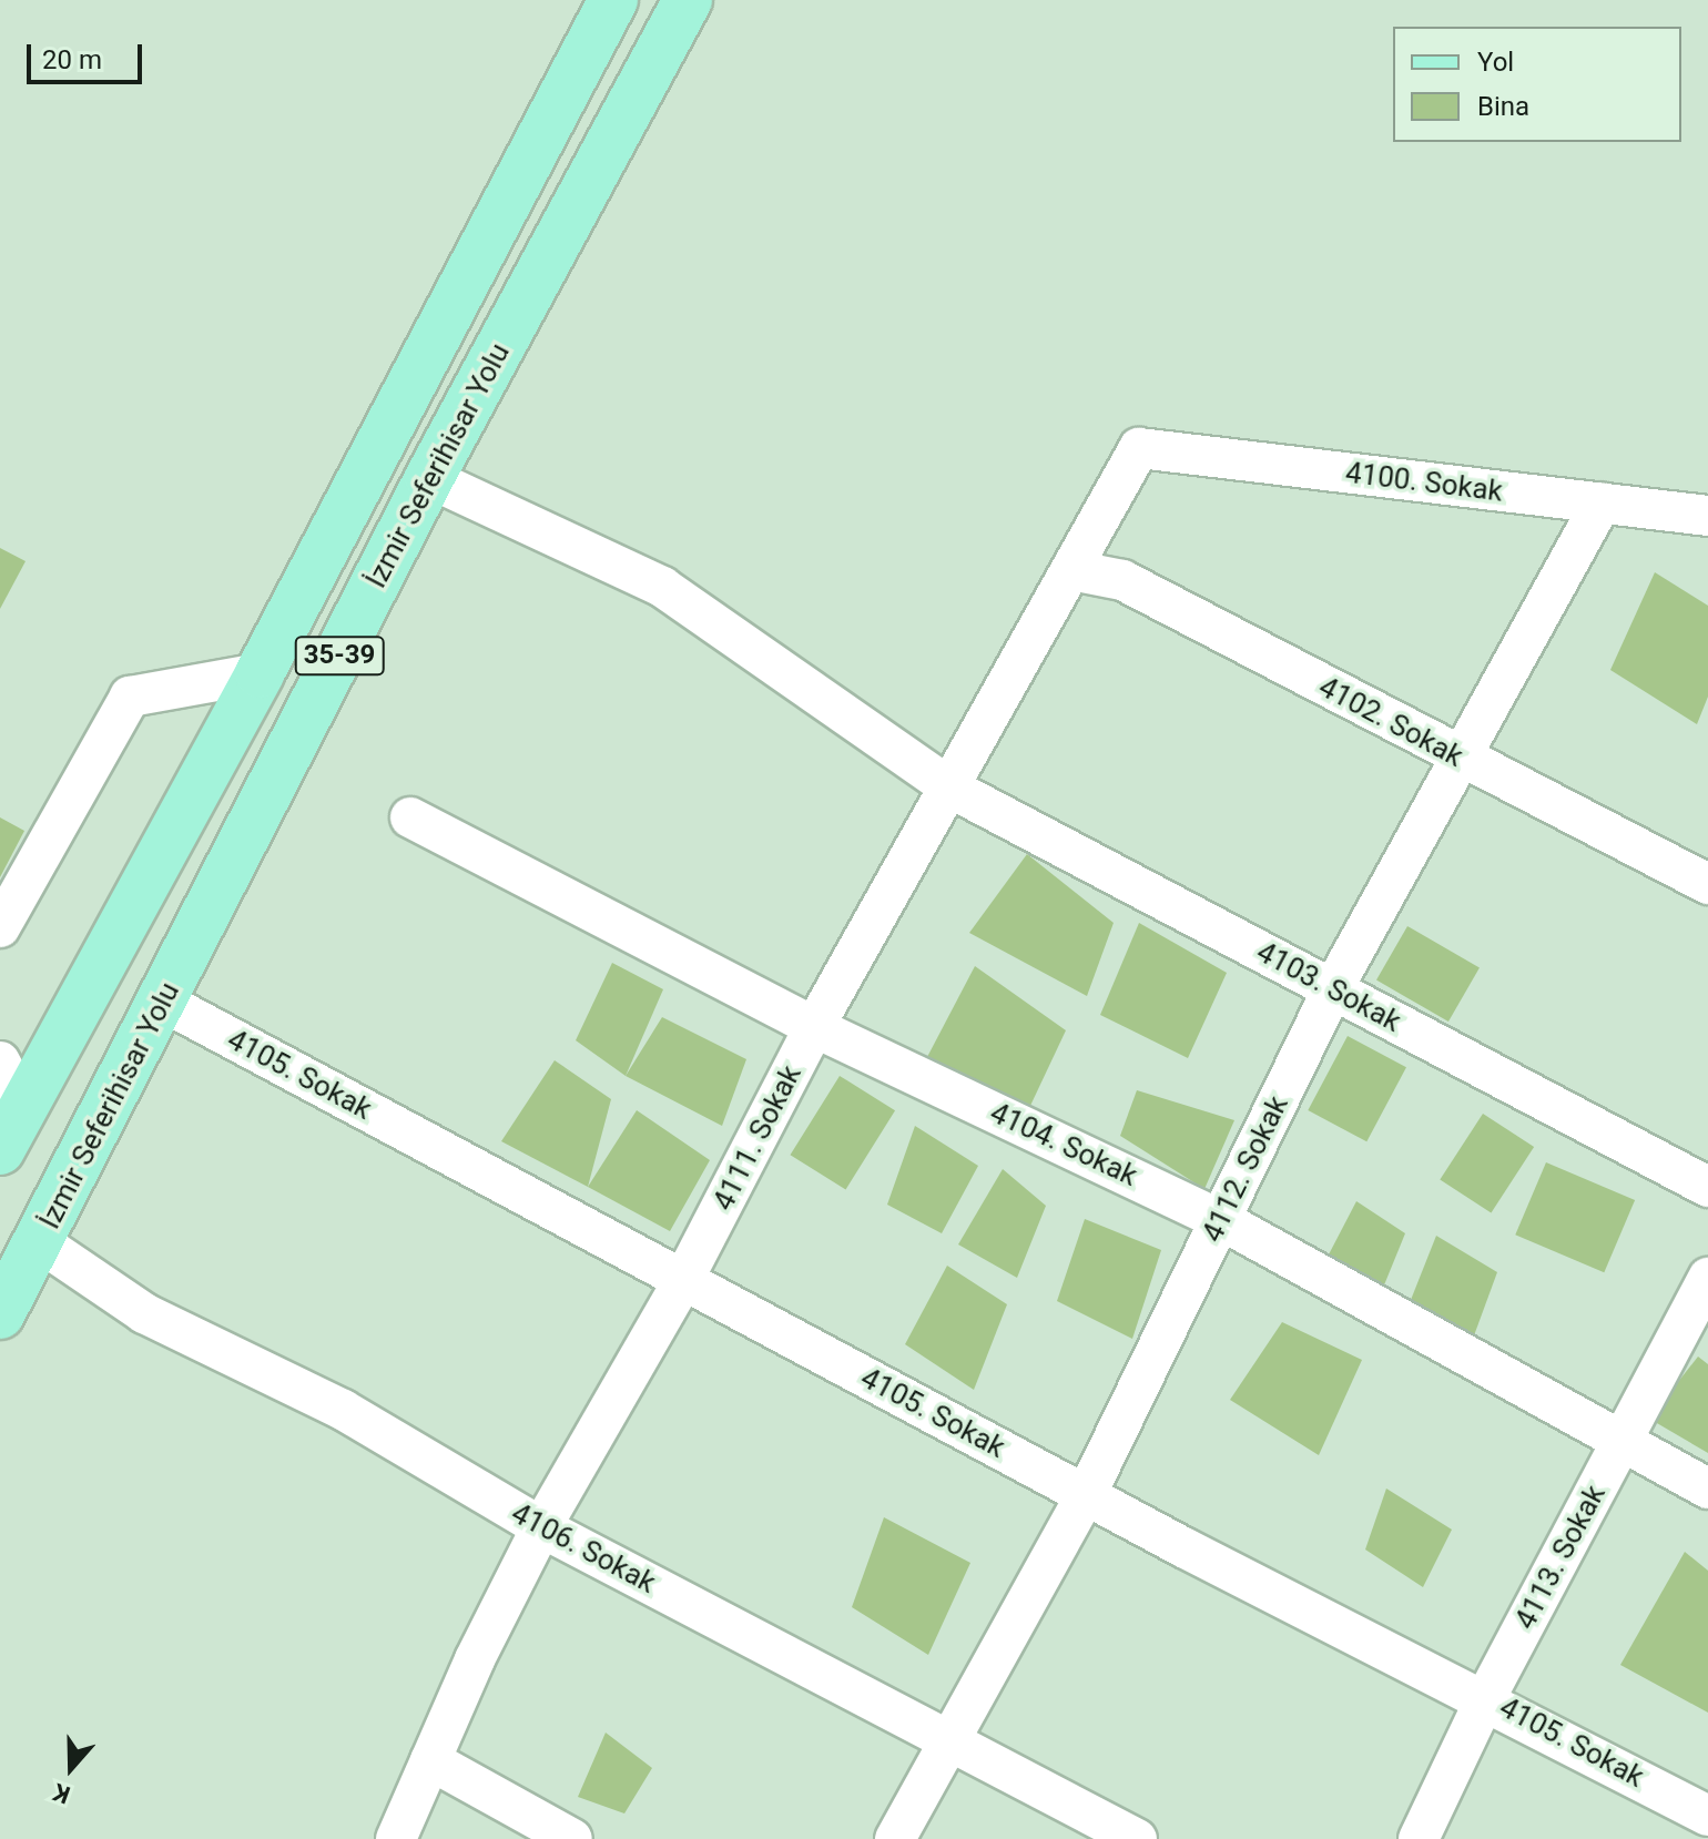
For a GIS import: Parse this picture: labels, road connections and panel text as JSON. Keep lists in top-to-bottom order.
{
  "streets": {
    "main road": ["İzmir Seferihisar Yolu", "35-39"],
    "street": [
      "4100. Sokak",
      "4102. Sokak",
      "4103. Sokak",
      "4105. Sokak",
      "4111. Sokak",
      "4104. Sokak",
      "4112. Sokak",
      "4106. Sokak",
      "4113. Sokak"
    ]
  },
  "crossings": [
    ["İzmir Seferihisar Yolu", "4103. Sokak"],
    ["İzmir Seferihisar Yolu", "4105. Sokak"],
    ["İzmir Seferihisar Yolu", "4106. Sokak"],
    ["4100. Sokak", "4111. Sokak"],
    ["4100. Sokak", "4112. Sokak"],
    ["4102. Sokak", "4111. Sokak"],
    ["4102. Sokak", "4112. Sokak"],
    ["4103. Sokak", "4111. Sokak"],
    ["4103. Sokak", "4112. Sokak"],
    ["4105. Sokak", "4111. Sokak"],
    ["4105. Sokak", "4112. Sokak"],
    ["4105. Sokak", "4113. Sokak"],
    ["4111. Sokak", "4104. Sokak"],
    ["4111. Sokak", "4106. Sokak"],
    ["4104. Sokak", "4112. Sokak"],
    ["4104. Sokak", "4113. Sokak"],
    ["4112. Sokak", "4106. Sokak"]
  ],
  "legend": ["Yol", "Bina"],
  "scale_bar": "20 m",
  "north": "bottom"
}
